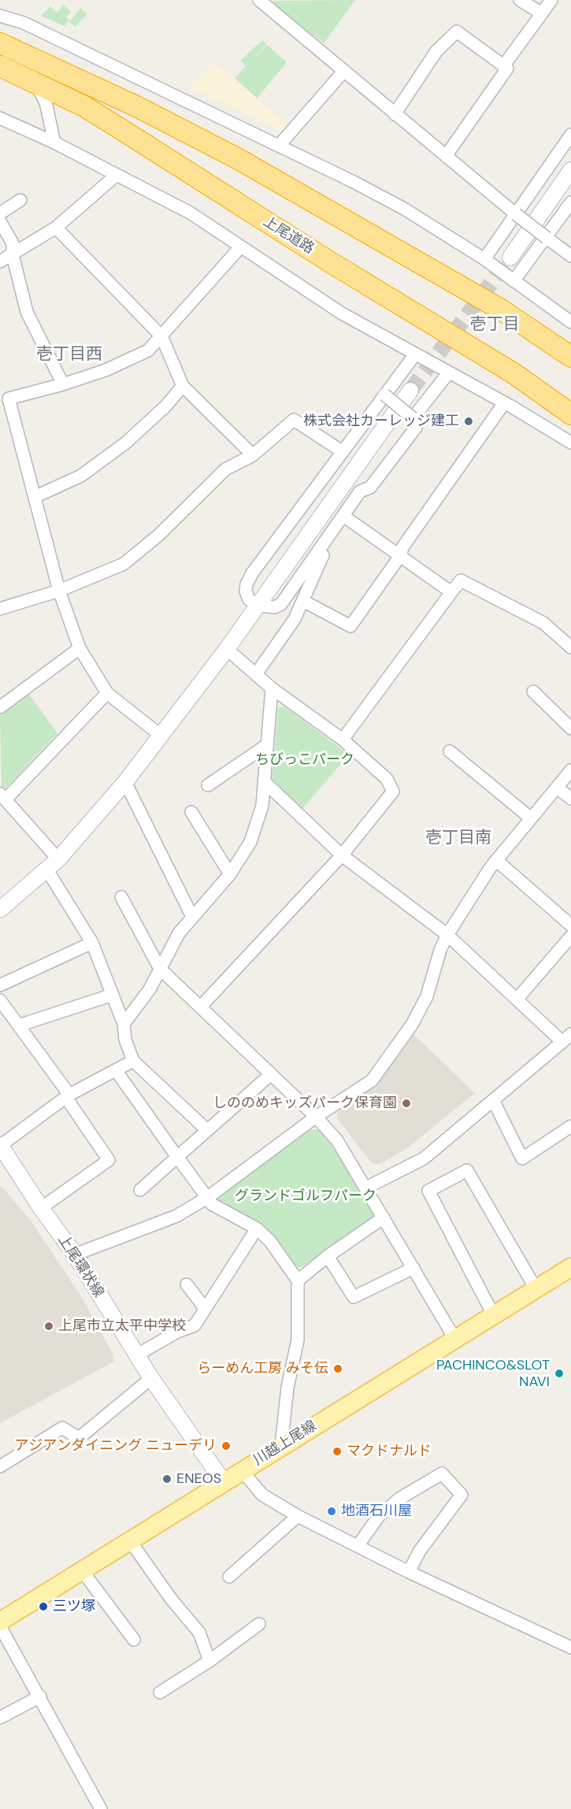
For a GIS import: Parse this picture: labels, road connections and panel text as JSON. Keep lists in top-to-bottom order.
{
  "streets": {
    "highway": ["上尾道路"],
    "main road": ["川越上尾線"],
    "street": ["上尾環状線"]
  },
  "crossings": [
    ["上尾環状線", "川越上尾線"]
  ],
  "districts": ["壱丁目", "壱丁目西", "壱丁目南"],
  "parks": ["ちびっこパーク", "グランドゴルフパーク"],
  "places": [
    "株式会社カーレッジ建工",
    "しののめキッズパーク保育園",
    "上尾市立太平中学校",
    "らーめん工房 みそ伝",
    "PACHINCO&SLOT NAVI",
    "アジアンダイニング ニューデリ",
    "マクドナルド",
    "ENEOS",
    "地酒石川屋",
    "三ツ塚"
  ]
}
